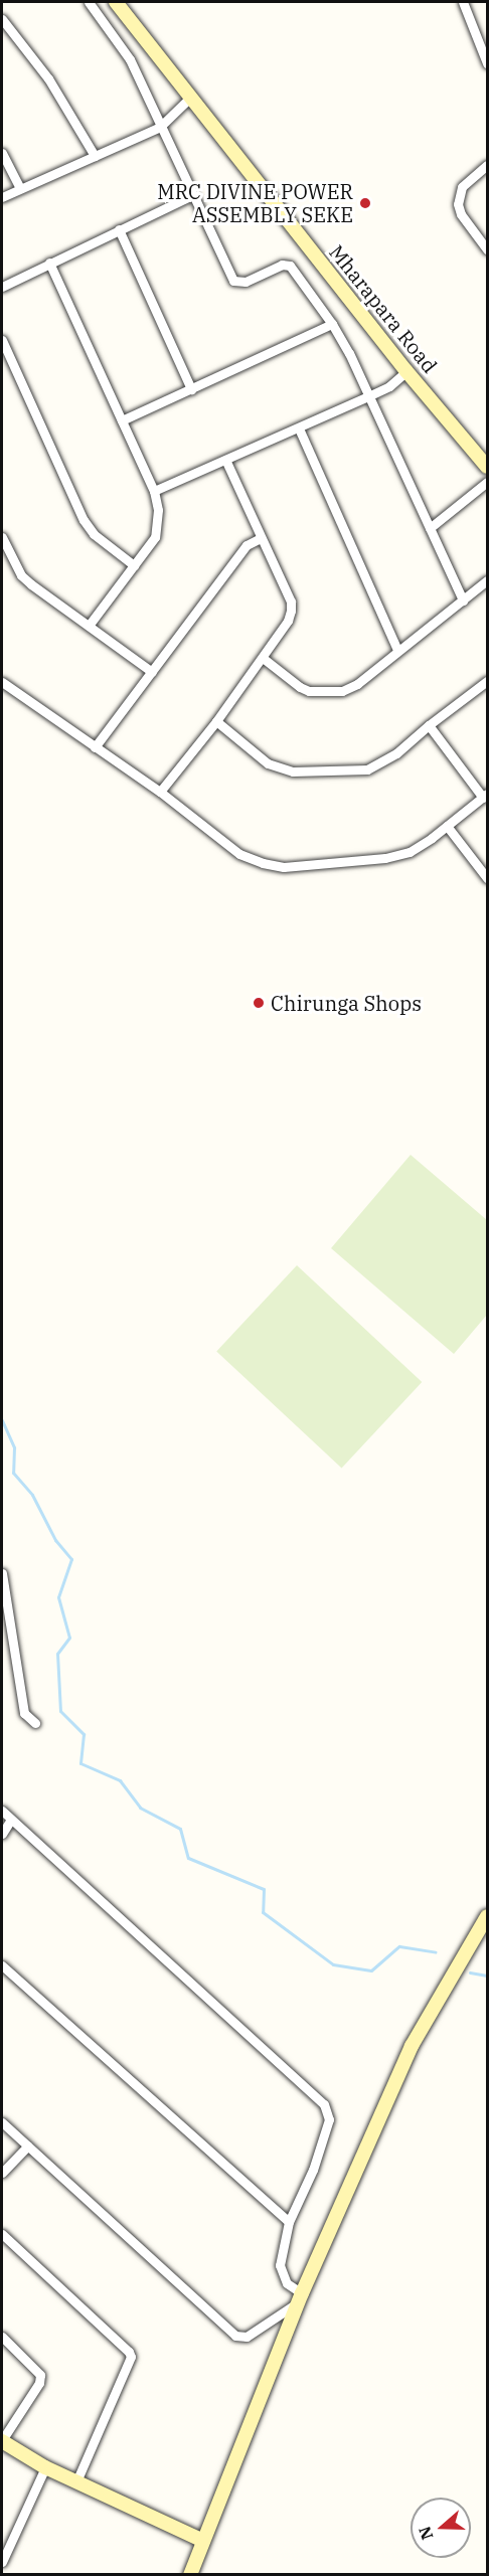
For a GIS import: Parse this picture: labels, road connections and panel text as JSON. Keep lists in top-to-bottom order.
{
  "streets": {
    "main road": ["Mharapara Road"]
  },
  "places": ["MRC DIVINE POWER ASSEMBLY SEKE", "Chirunga Shops"],
  "north": "left"
}
